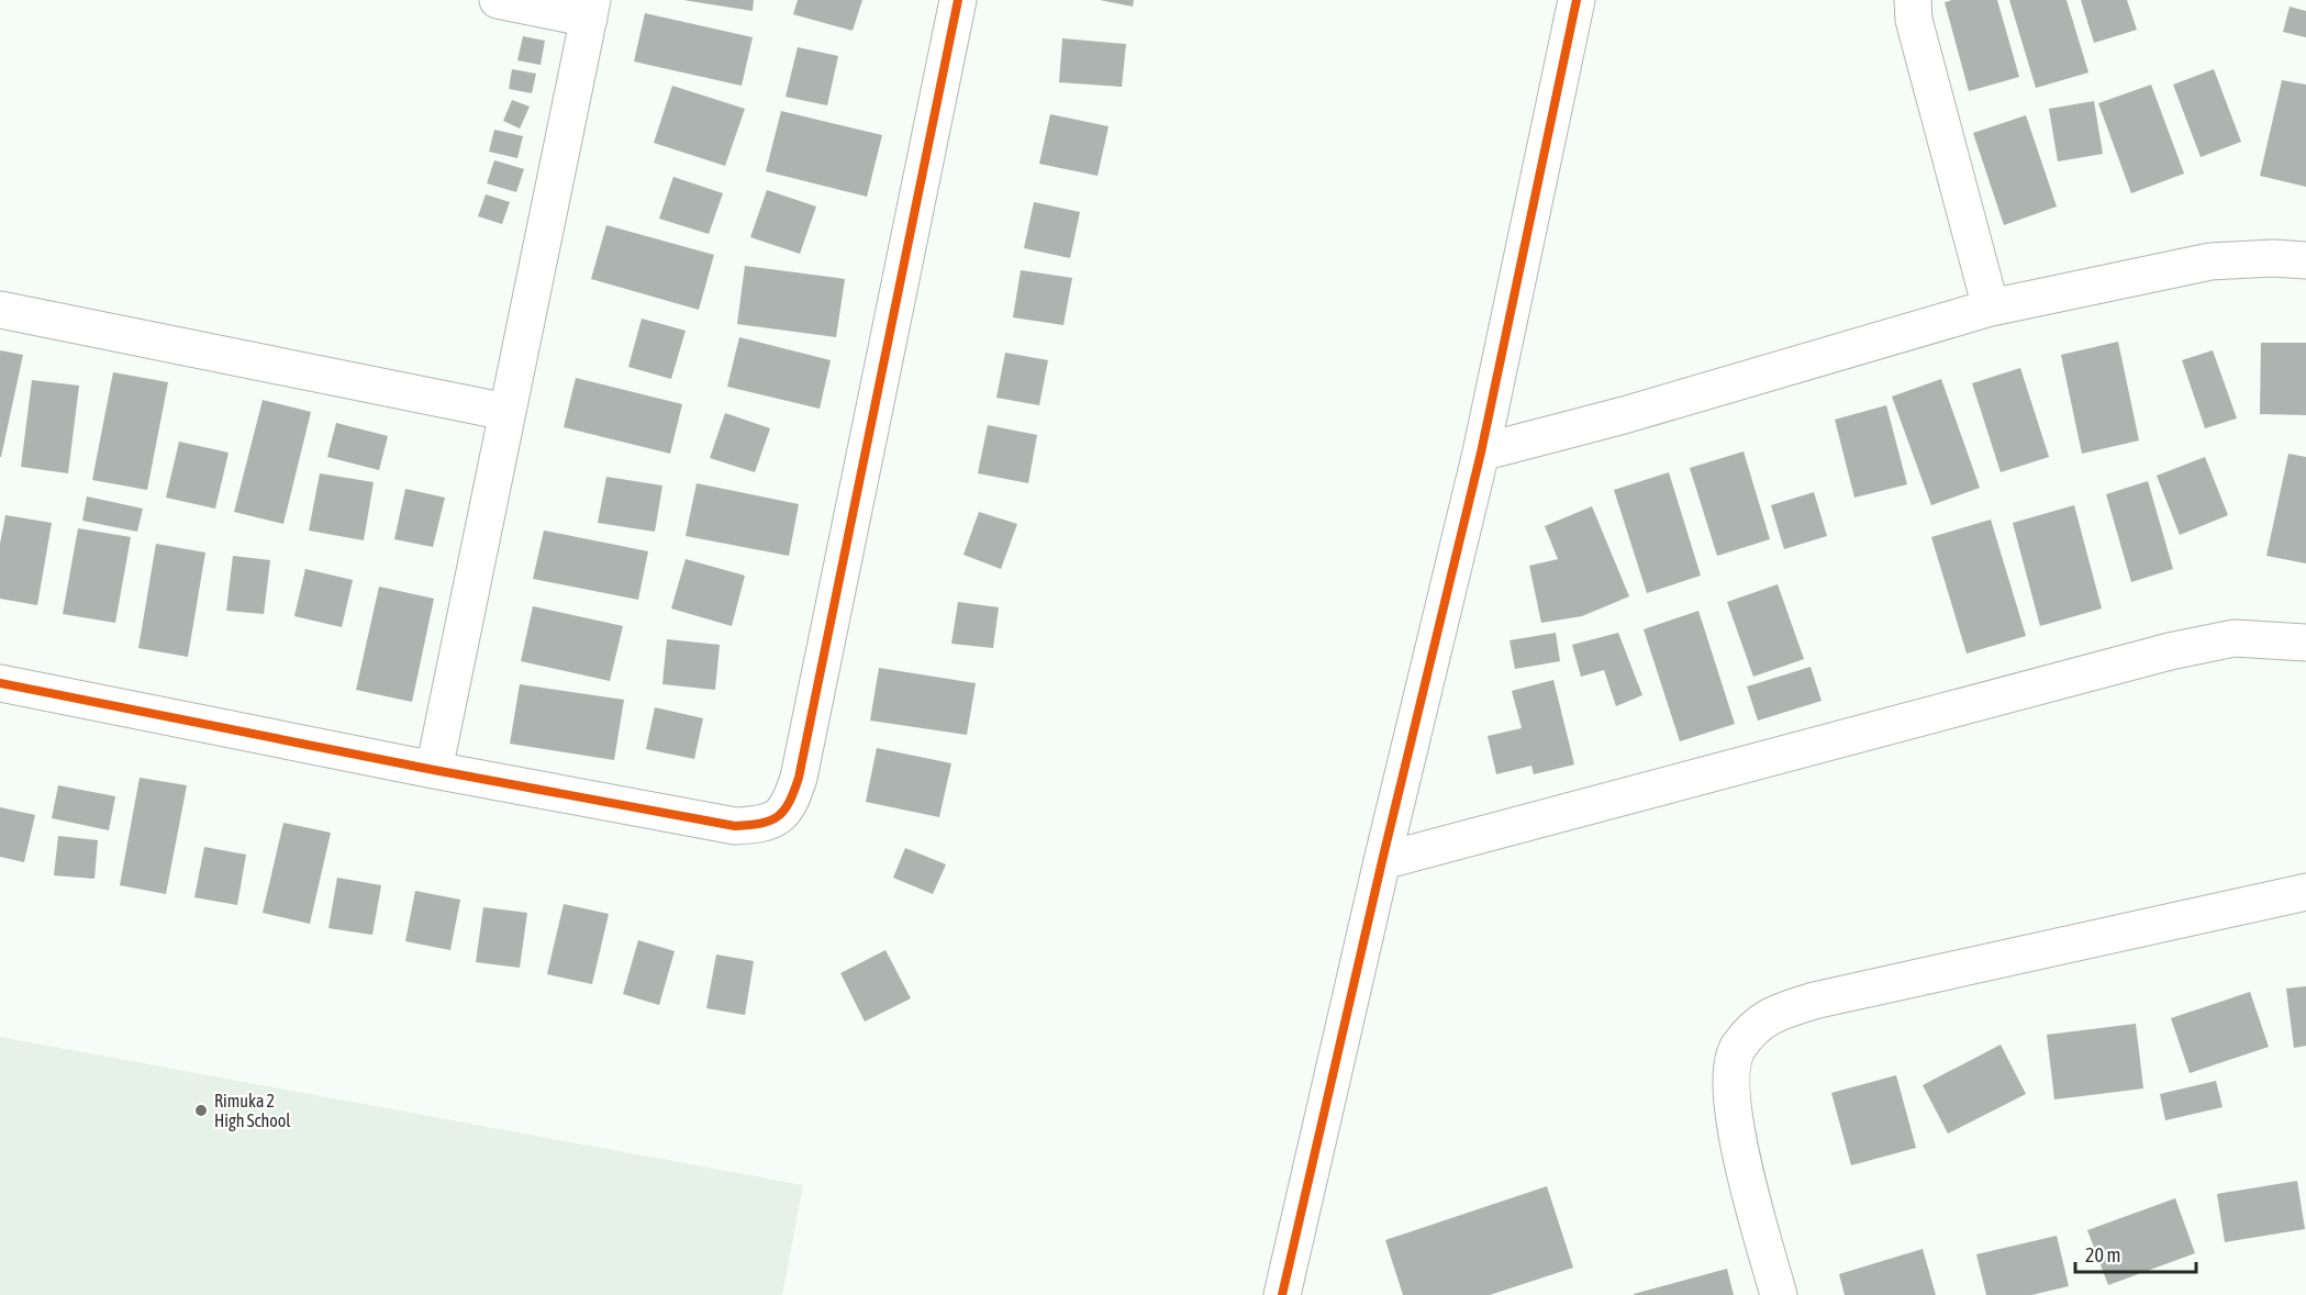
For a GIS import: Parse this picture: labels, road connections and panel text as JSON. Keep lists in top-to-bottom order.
{
  "places": ["Rimuka 2 High School"],
  "scale_bar": "20 m"
}
